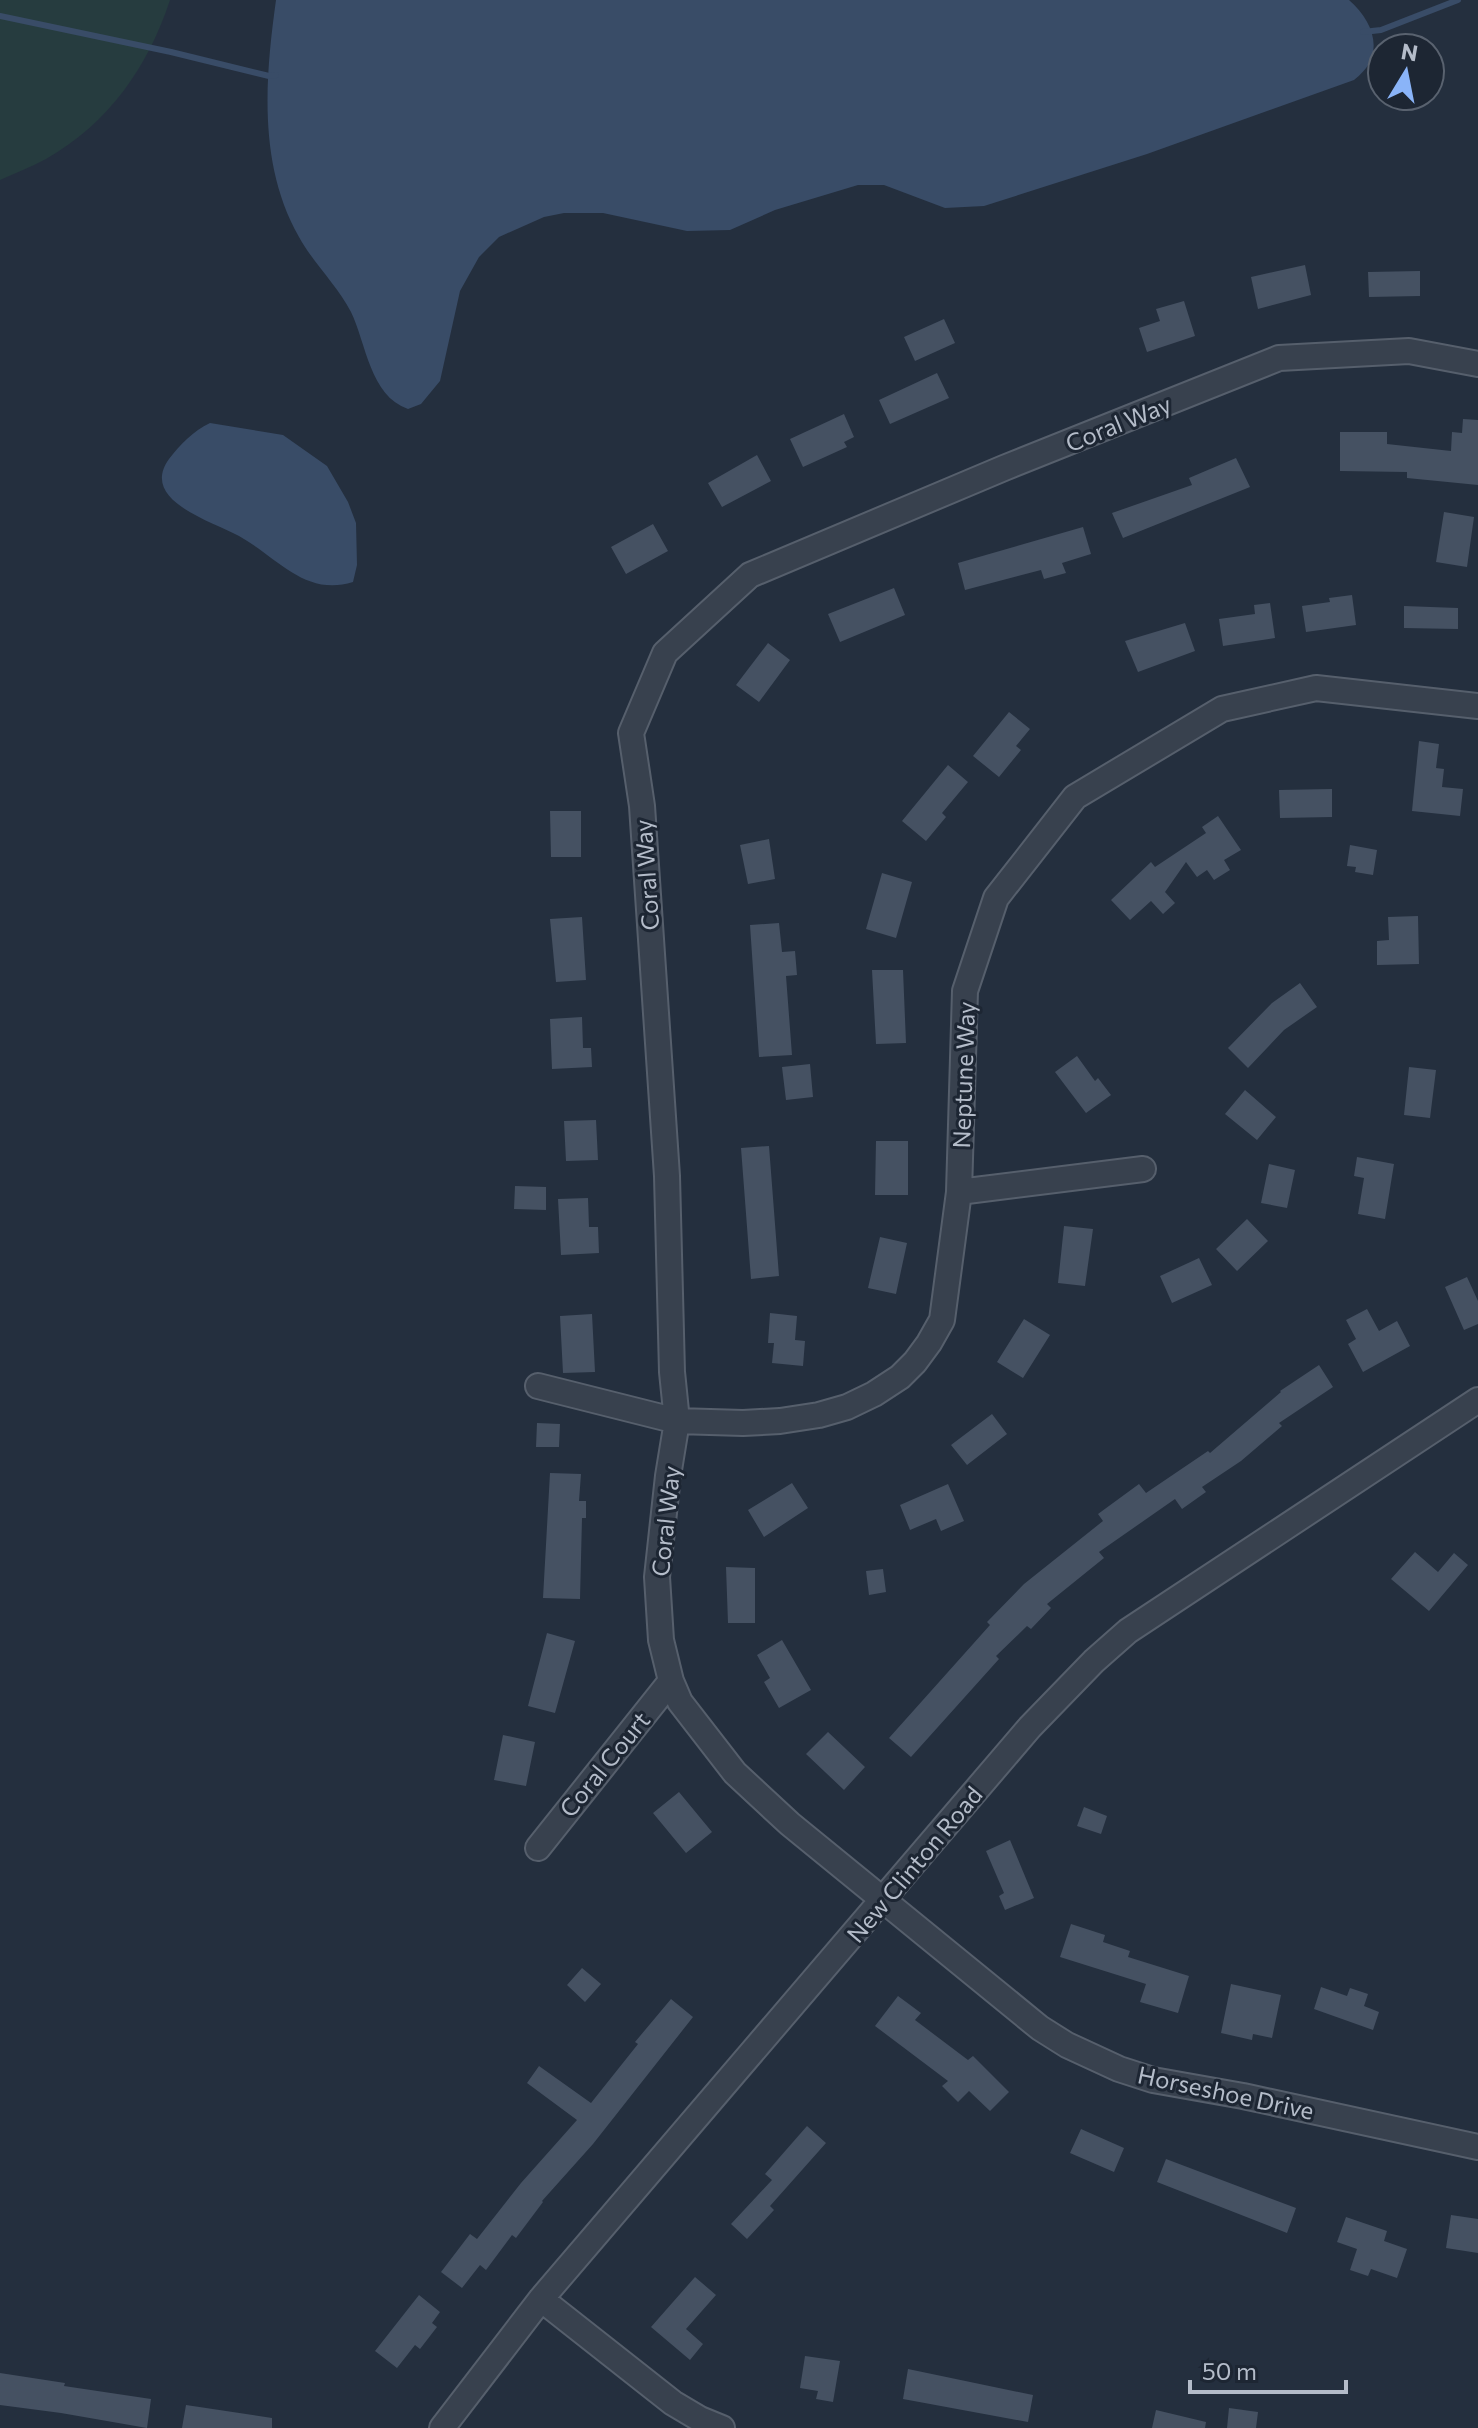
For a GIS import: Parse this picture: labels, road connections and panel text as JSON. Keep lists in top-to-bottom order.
{
  "streets": {
    "street": [
      "Coral Way",
      "Neptune Way",
      "Coral Court",
      "New Clinton Road",
      "Horseshoe Drive"
    ]
  },
  "crossings": [
    ["Coral Way", "Neptune Way"],
    ["Coral Way", "Coral Court"],
    ["Coral Way", "New Clinton Road"],
    ["Coral Way", "Horseshoe Drive"],
    ["New Clinton Road", "Horseshoe Drive"]
  ],
  "scale_bar": "50 m",
  "north": "top"
}
